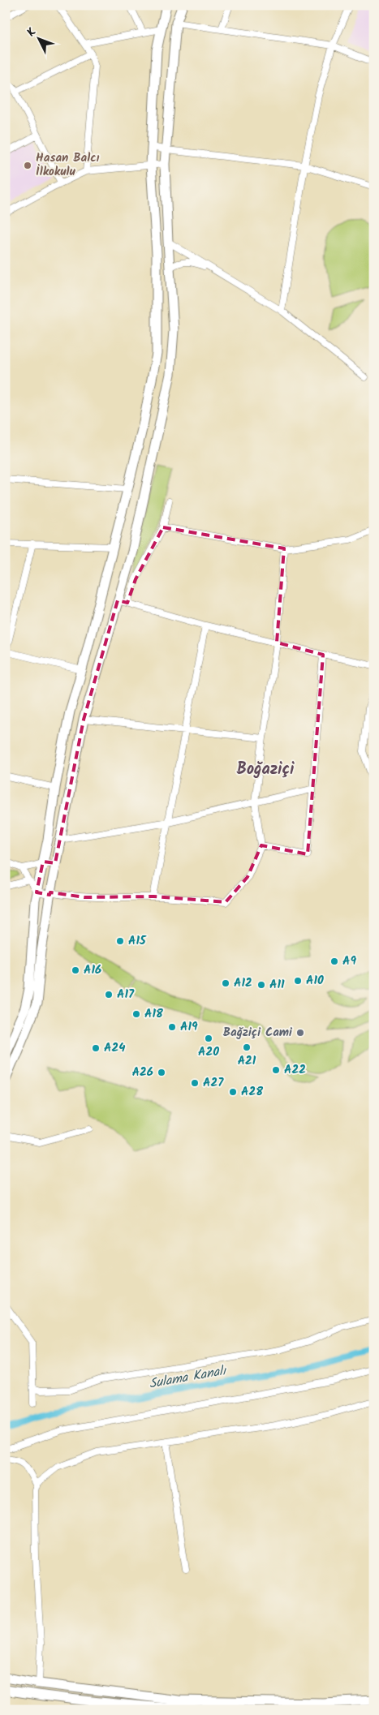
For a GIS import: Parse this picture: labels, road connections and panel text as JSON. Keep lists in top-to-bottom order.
{
  "districts": ["Boğaziçi"],
  "water": ["Sulama Kanalı"],
  "places": [
    "Hasan Balcı İlkokulu",
    "A15",
    "A9",
    "A16",
    "A10",
    "A12",
    "A11",
    "A17",
    "A18",
    "A19",
    "Bağziçi Cami",
    "A20",
    "A21",
    "A24",
    "A22",
    "A26",
    "A27",
    "A28"
  ],
  "north": "top left"
}
